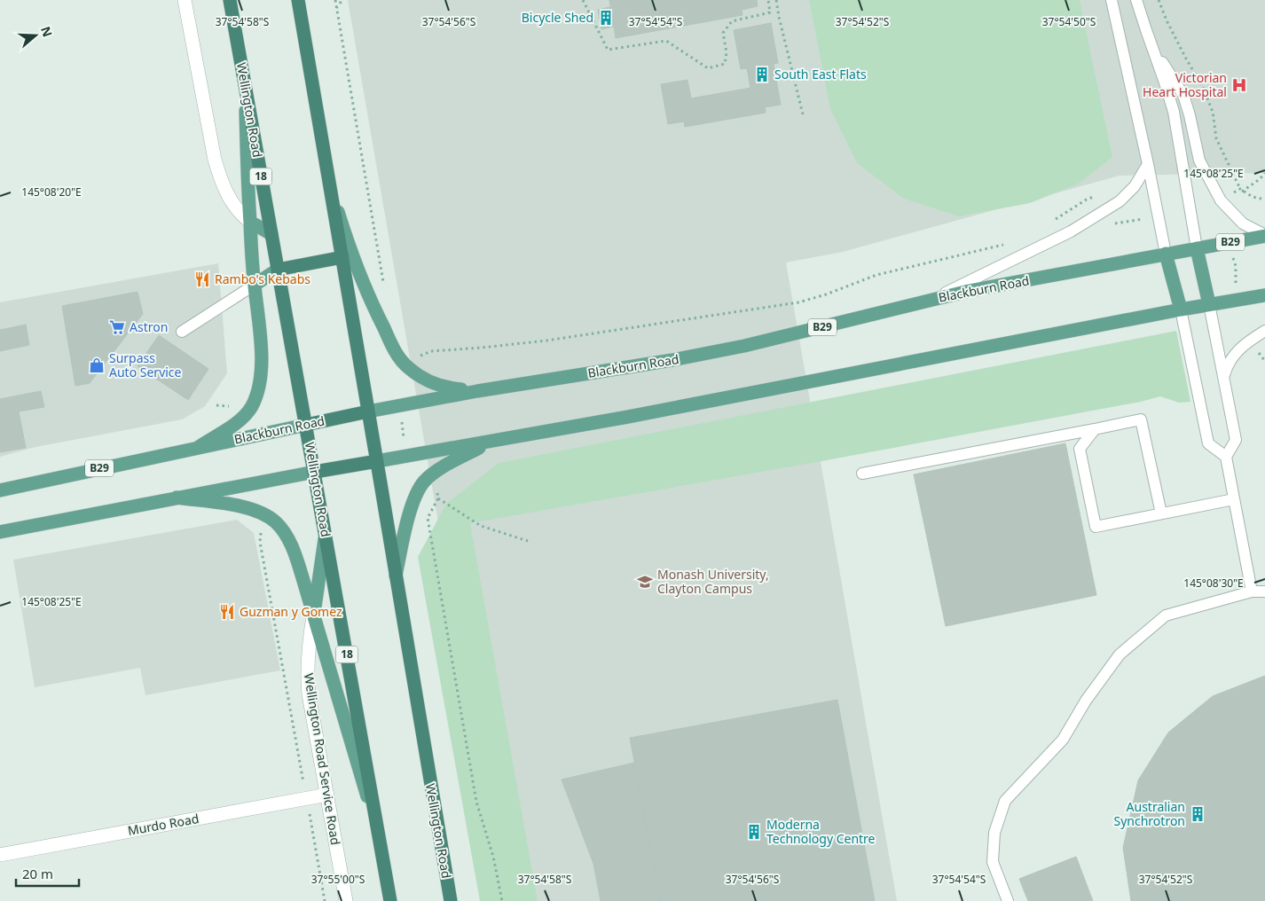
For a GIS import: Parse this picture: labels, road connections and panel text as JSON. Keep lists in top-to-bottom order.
{
  "streets": {
    "highway": [
      "Wellington Road",
      "18",
      "B29",
      "Blackburn Road"
    ],
    "street": ["Wellington Road Service Road", "Murdo Road"]
  },
  "crossings": [
    ["Wellington Road", "Blackburn Road"],
    ["Wellington Road Service Road", "Murdo Road"]
  ],
  "places": {
    "building": [
      "Bicycle Shed",
      "South East Flats",
      "Australian Synchrotron",
      "Moderna Technology Centre"
    ],
    "hospital": ["Victorian Heart Hospital"],
    "restaurant": ["Rambo's Kebabs", "Guzman y Gomez"],
    "supermarket": ["Astron"],
    "shop": ["Surpass Auto Service"],
    "school or university": ["Monash University, Clayton Campus"]
  },
  "scale_bar": "20 m",
  "north": "right",
  "coordinates": [
    "37°54'58\"S",
    "37°54'56\"S",
    "37°54'54\"S",
    "37°54'52\"S",
    "37°54'50\"S",
    "145°08'25\"E",
    "145°08'20\"E",
    "145°08'30\"E",
    "37°55'00\"S"
  ]
}
